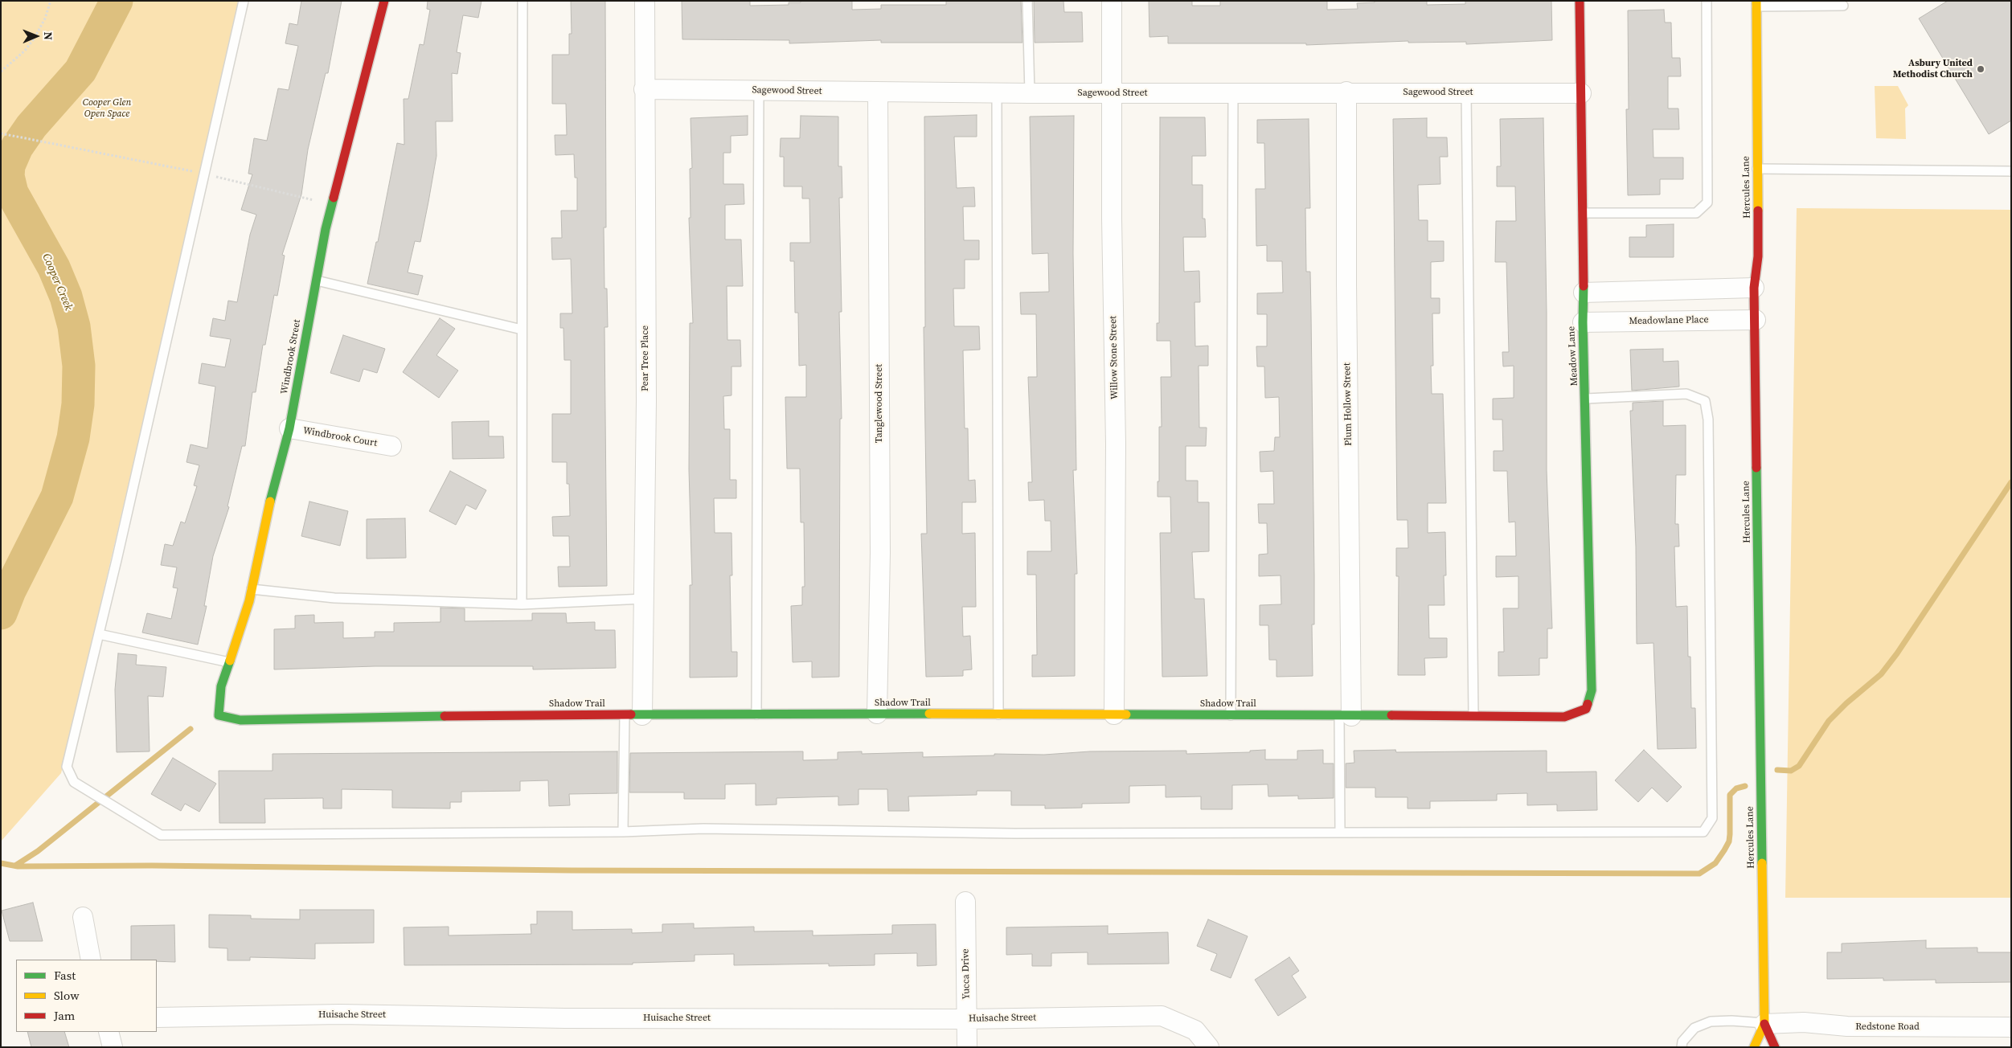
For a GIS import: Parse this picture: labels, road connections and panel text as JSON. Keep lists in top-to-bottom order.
{
  "streets": {
    "street": [
      "Sagewood Street",
      "Hercules Lane",
      "Meadowlane Place",
      "Meadow Lane",
      "Windbrook Street",
      "Willow Stone Street",
      "Pear Tree Place",
      "Tanglewood Street",
      "Plum Hollow Street",
      "Windbrook Court",
      "Shadow Trail",
      "Yucca Drive",
      "Huisache Street",
      "Redstone Road"
    ]
  },
  "crossings": [
    ["Sagewood Street", "Meadow Lane"],
    ["Sagewood Street", "Willow Stone Street"],
    ["Sagewood Street", "Pear Tree Place"],
    ["Sagewood Street", "Tanglewood Street"],
    ["Sagewood Street", "Plum Hollow Street"],
    ["Hercules Lane", "Meadowlane Place"],
    ["Hercules Lane", "Redstone Road"],
    ["Meadowlane Place", "Meadow Lane"],
    ["Meadow Lane", "Shadow Trail"],
    ["Windbrook Street", "Windbrook Court"],
    ["Windbrook Street", "Shadow Trail"],
    ["Willow Stone Street", "Shadow Trail"],
    ["Pear Tree Place", "Shadow Trail"],
    ["Tanglewood Street", "Shadow Trail"],
    ["Plum Hollow Street", "Shadow Trail"],
    ["Yucca Drive", "Huisache Street"]
  ],
  "water": ["Cooper Creek"],
  "parks": ["Cooper Glen Open Space"],
  "places": ["Asbury United Methodist Church"],
  "legend": ["Fast", "Slow", "Jam"],
  "north": "right"
}
